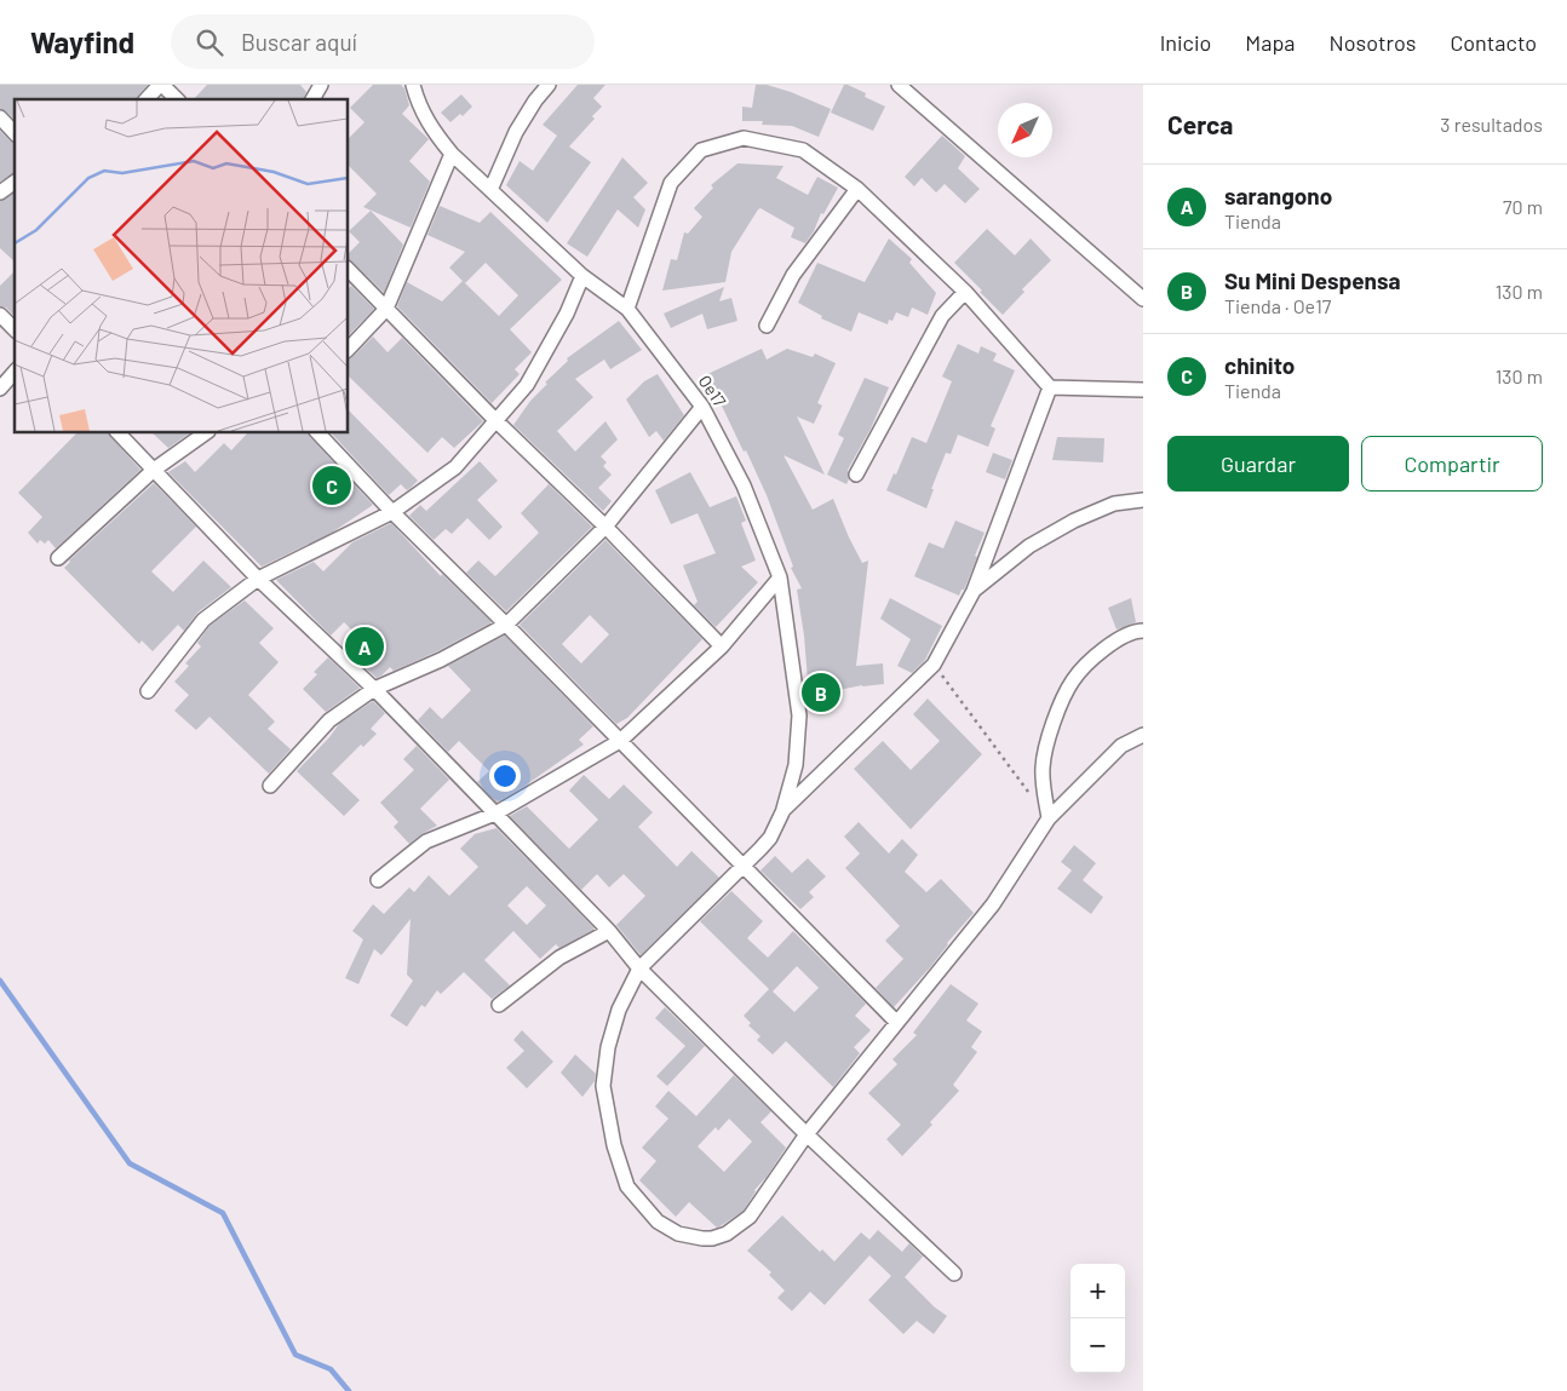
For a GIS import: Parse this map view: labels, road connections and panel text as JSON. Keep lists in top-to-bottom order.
{
  "streets": {
    "street": ["Oe17"]
  },
  "north": "bottom left",
  "page": {
    "header": "Wayfind",
    "search": "Buscar aquí",
    "nav": [
      "Inicio",
      "Mapa",
      "Nosotros",
      "Contacto"
    ],
    "heading": ["Cerca", "3 resultados"],
    "list": [
      {
        "mark": "A",
        "name": "sarangono",
        "note": "Tienda",
        "value": "70 m"
      },
      {
        "mark": "B",
        "name": "Su Mini Despensa",
        "note": "Tienda · Oe17",
        "value": "130 m"
      },
      {
        "mark": "C",
        "name": "chinito",
        "note": "Tienda",
        "value": "130 m"
      }
    ],
    "buttons": ["Guardar", "Compartir"],
    "pins": ["C", "A", "B"],
    "map_buttons": ["+", "−"]
  }
}
